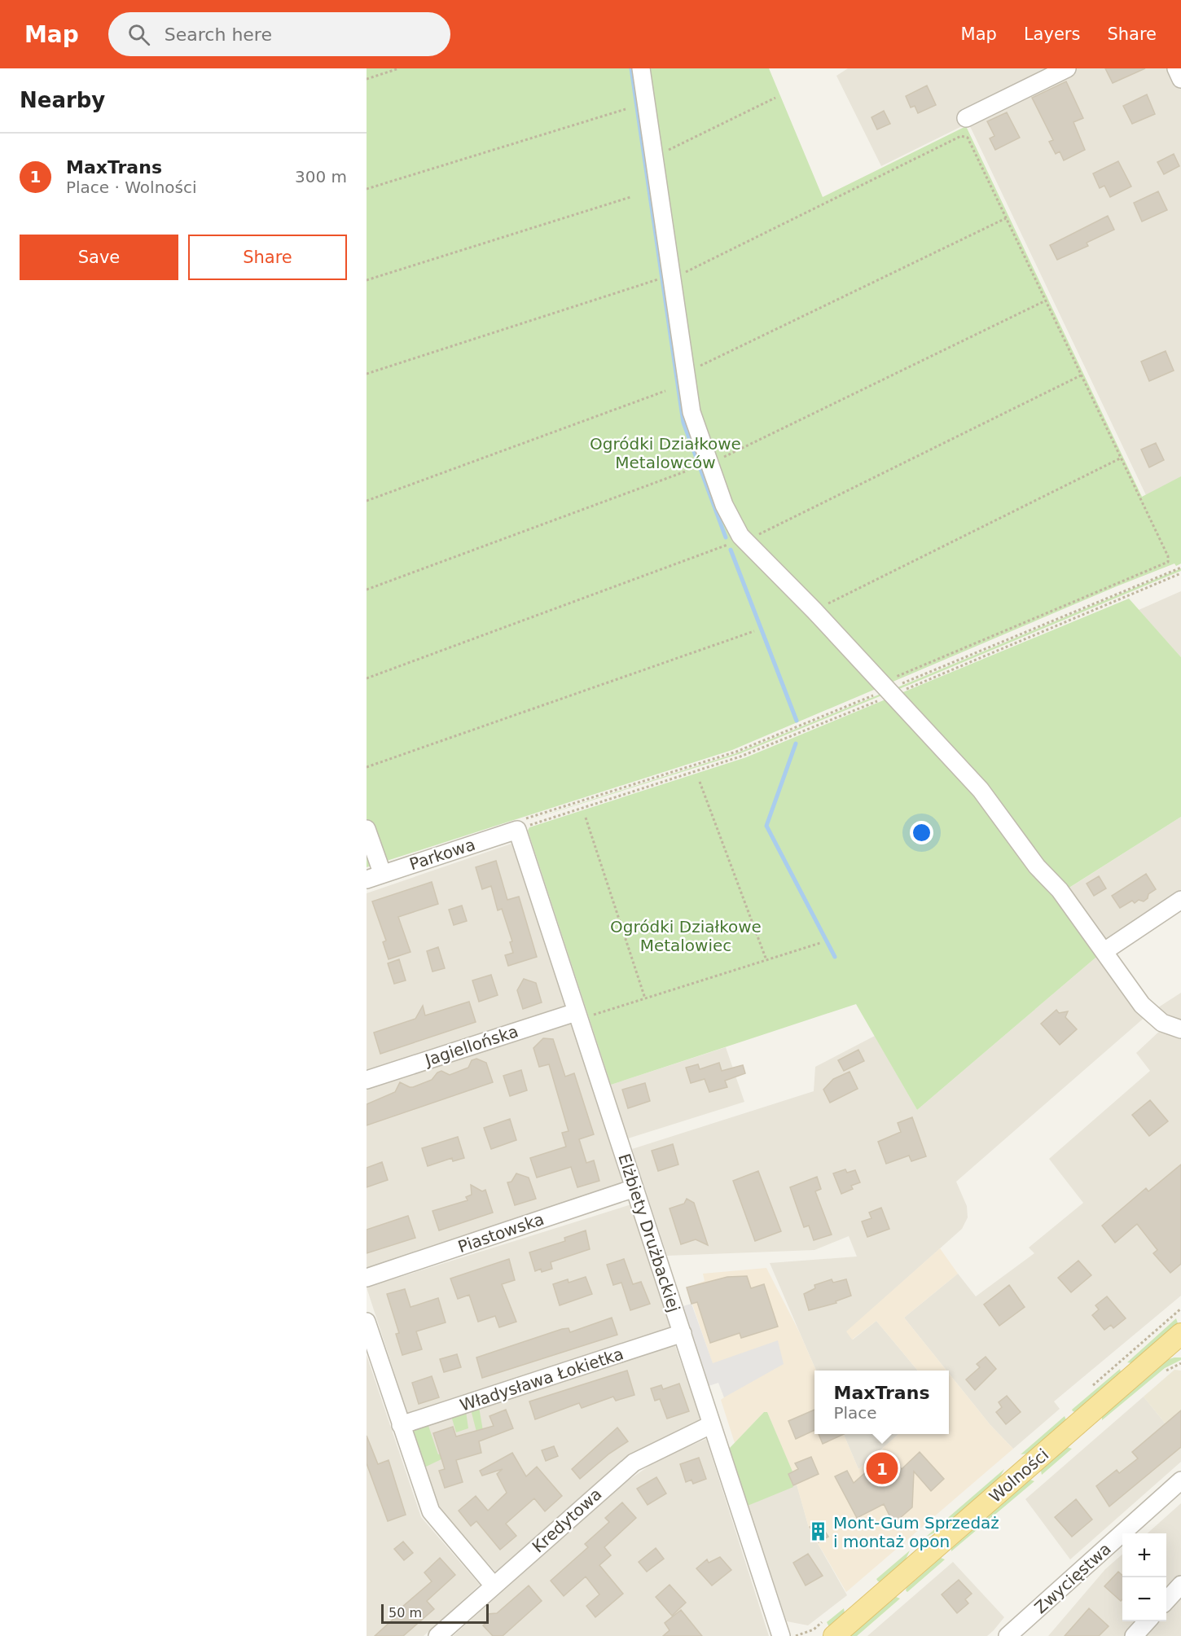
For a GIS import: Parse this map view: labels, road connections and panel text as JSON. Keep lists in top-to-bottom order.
{
  "streets": {
    "main road": ["Wolności"],
    "street": [
      "Parkowa",
      "Jagiellońska",
      "Piastowska",
      "Elżbiety Drużbackiej",
      "Władysława Łokietka",
      "Kredytowa",
      "Zwycięstwa"
    ]
  },
  "crossings": [
    ["Parkowa", "Elżbiety Drużbackiej"],
    ["Jagiellońska", "Elżbiety Drużbackiej"],
    ["Piastowska", "Elżbiety Drużbackiej"],
    ["Elżbiety Drużbackiej", "Władysława Łokietka"],
    ["Elżbiety Drużbackiej", "Kredytowa"]
  ],
  "parks": ["Ogródki Działkowe Metalowców", "Ogródki Działkowe Metalowiec"],
  "places": {
    "building": ["Mont-Gum Sprzedaż i montaż opon"]
  },
  "scale_bar": "50 m",
  "page": {
    "header": "Map",
    "search": "Search here",
    "nav": ["Map", "Layers", "Share"],
    "heading": "Nearby",
    "list": [
      {
        "mark": "1",
        "name": "MaxTrans",
        "note": "Place · Wolności",
        "value": "300 m"
      }
    ],
    "buttons": ["Save", "Share"],
    "popup": ["MaxTrans", "Place"],
    "pins": "1",
    "map_buttons": ["+", "−"],
    "scale": "50 m"
  }
}
